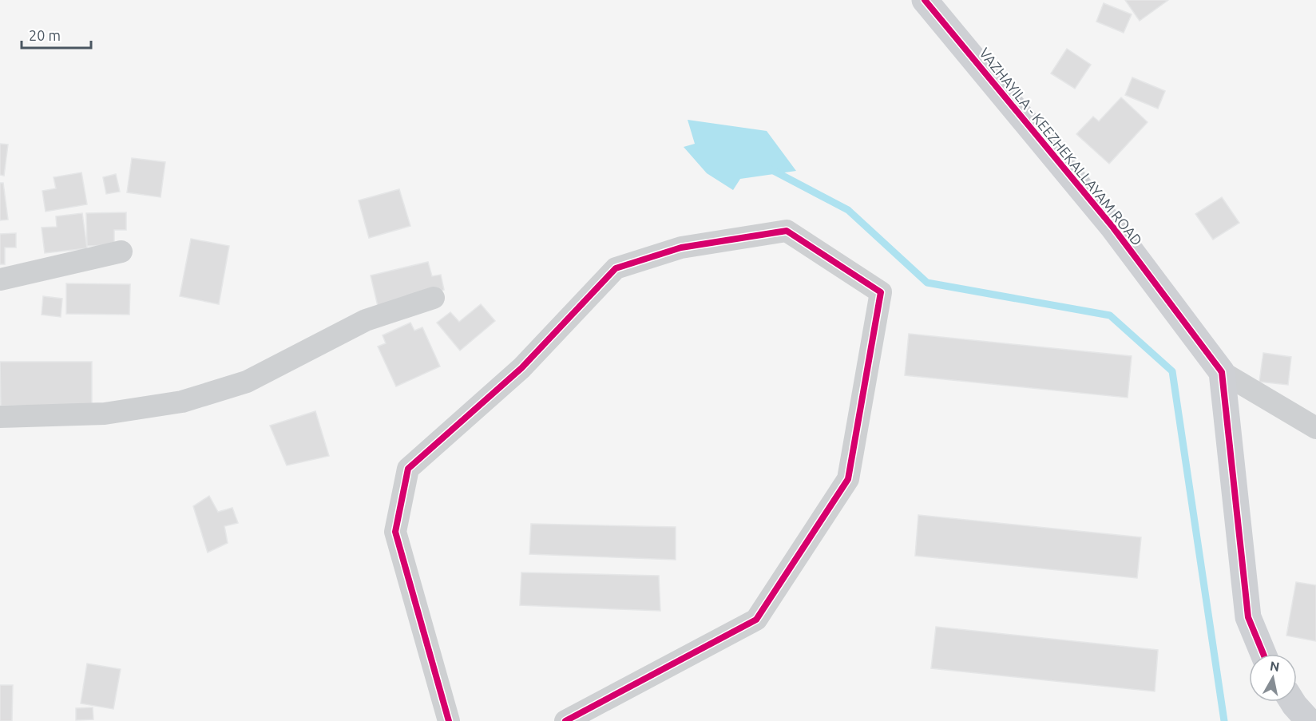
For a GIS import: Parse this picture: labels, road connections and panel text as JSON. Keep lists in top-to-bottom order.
{
  "streets": {
    "street": ["VAZHAYILA - KEEZHEKALLAYAM ROAD"]
  },
  "scale_bar": "20 m",
  "north": "top"
}
